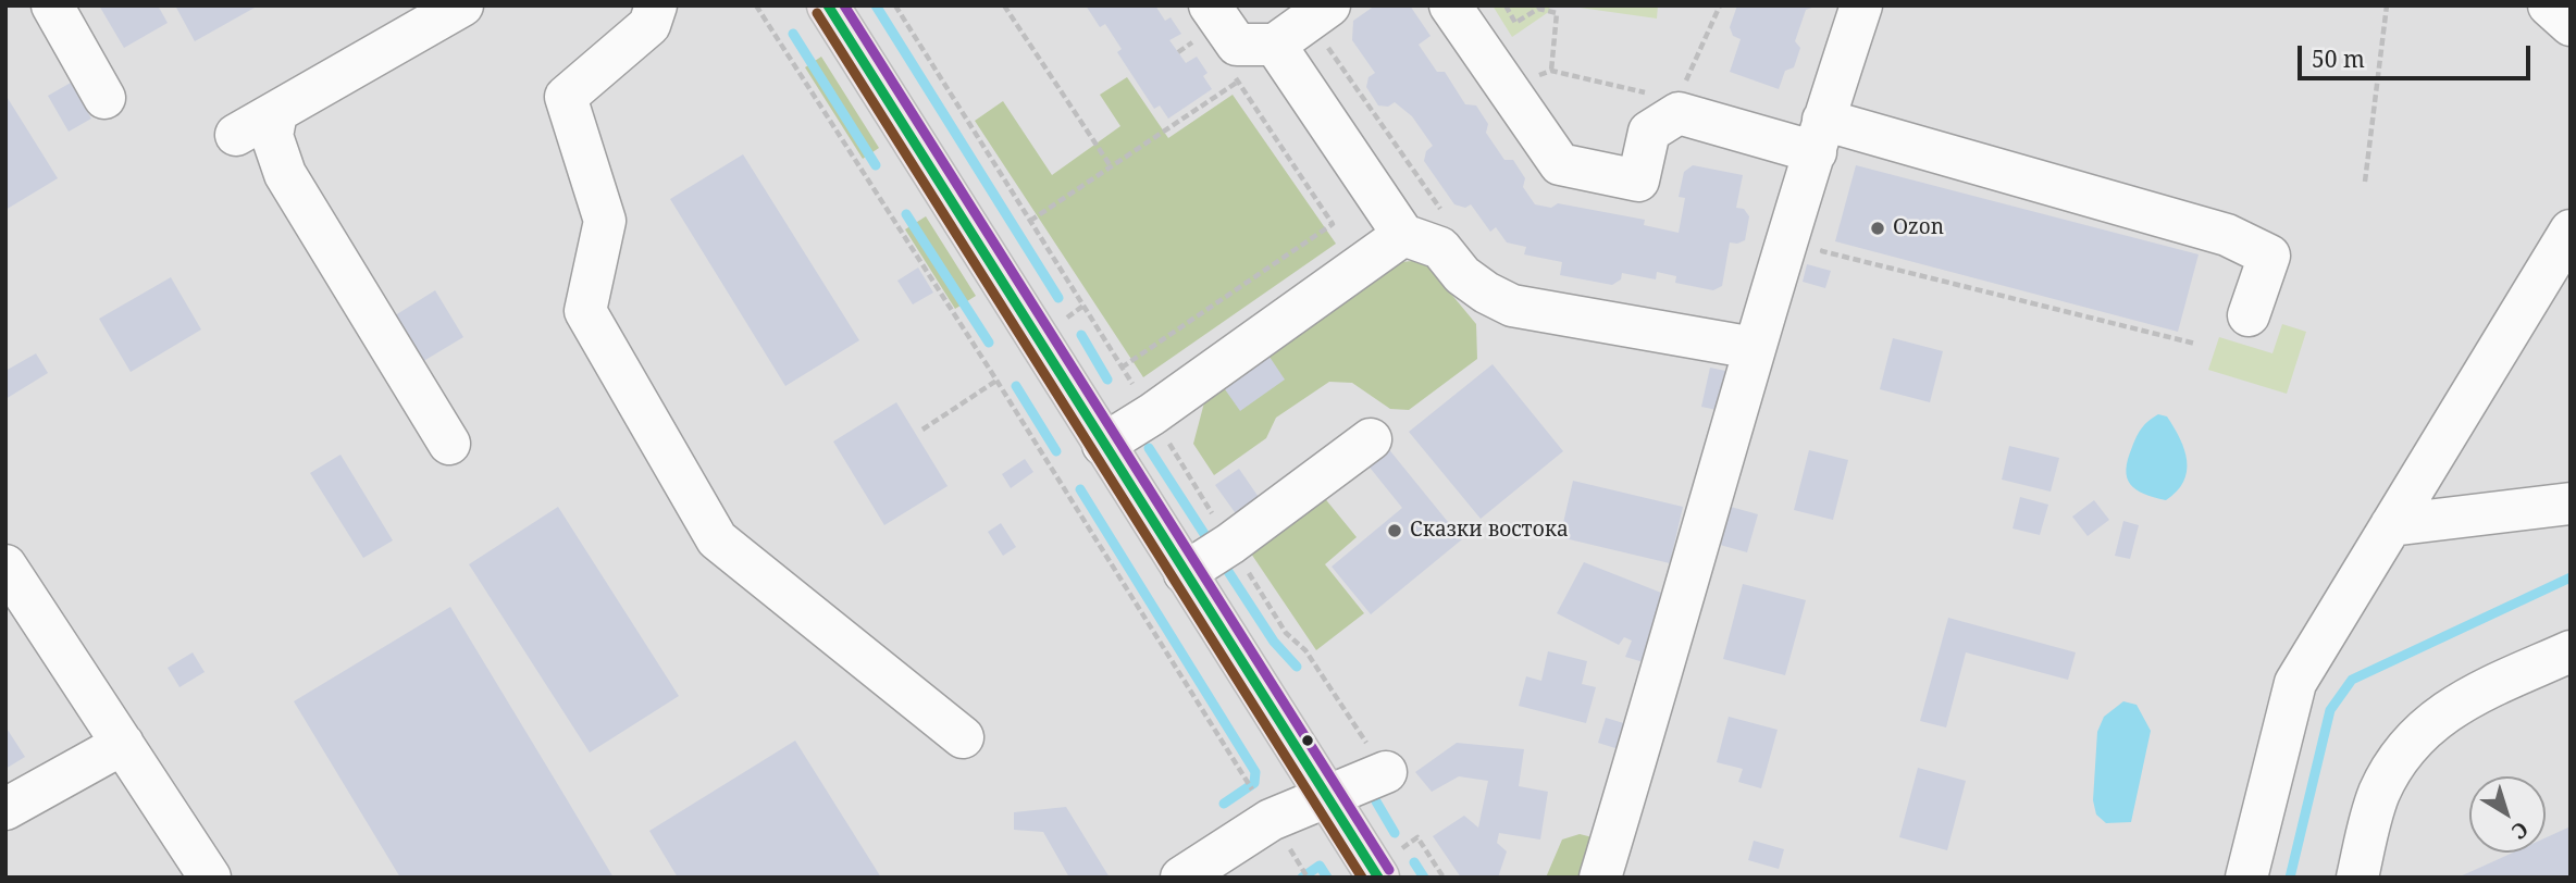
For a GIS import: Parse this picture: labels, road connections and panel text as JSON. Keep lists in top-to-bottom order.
{
  "places": ["Ozon", "Сказки востока"],
  "scale_bar": "50 m",
  "north": "bottom right"
}
